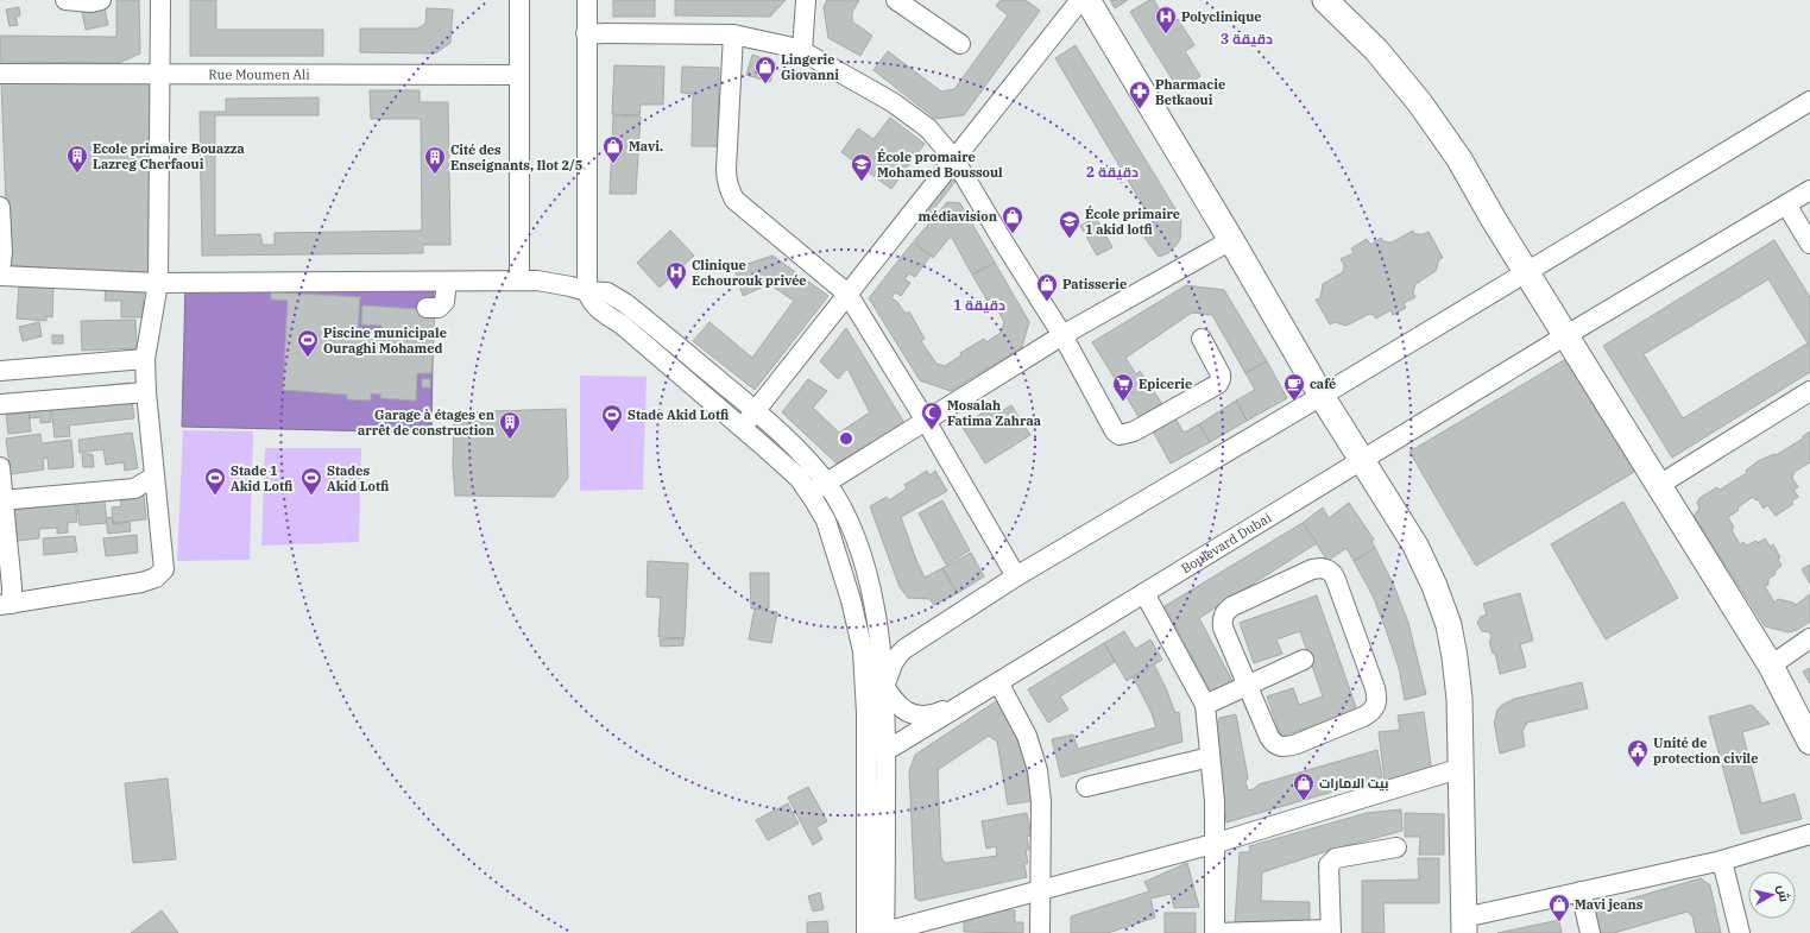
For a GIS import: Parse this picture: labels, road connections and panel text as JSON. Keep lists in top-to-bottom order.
{
  "streets": {
    "street": ["Rue Moumen Ali", "Boulevard Dubai"]
  },
  "places": {
    "hospital": ["Polyclinique", "Clinique Echourouk privée"],
    "shop": [
      "Lingerie Giovanni",
      "Mavi.",
      "médiavision",
      "Patisserie",
      "بيت الامارات",
      "Mavi jeans"
    ],
    "pharmacy": ["Pharmacie Betkaoui"],
    "building": ["Ecole primaire Bouazza Lazreg Cherfaoui", "Cité des Enseignants, Ilot 2/5", "Garage à étages en arrêt de construction"],
    "school or university": ["École promaire Mohamed Boussoul", "École primaire 1 akid lotfi"],
    "sports": [
      "Piscine municipale Ouraghi Mohamed",
      "Stade Akid Lotfi",
      "Stade 1 Akid Lotfi",
      "Stades Akid Lotfi"
    ],
    "supermarket": ["Epicerie"],
    "cafe": ["café"],
    "mosque": ["Mosalah Fatima Zahraa"],
    "public building": ["Unité de protection civile"]
  },
  "north": "right",
  "rings": ["3 دقيقة", "2 دقيقة", "1 دقيقة"]
}
